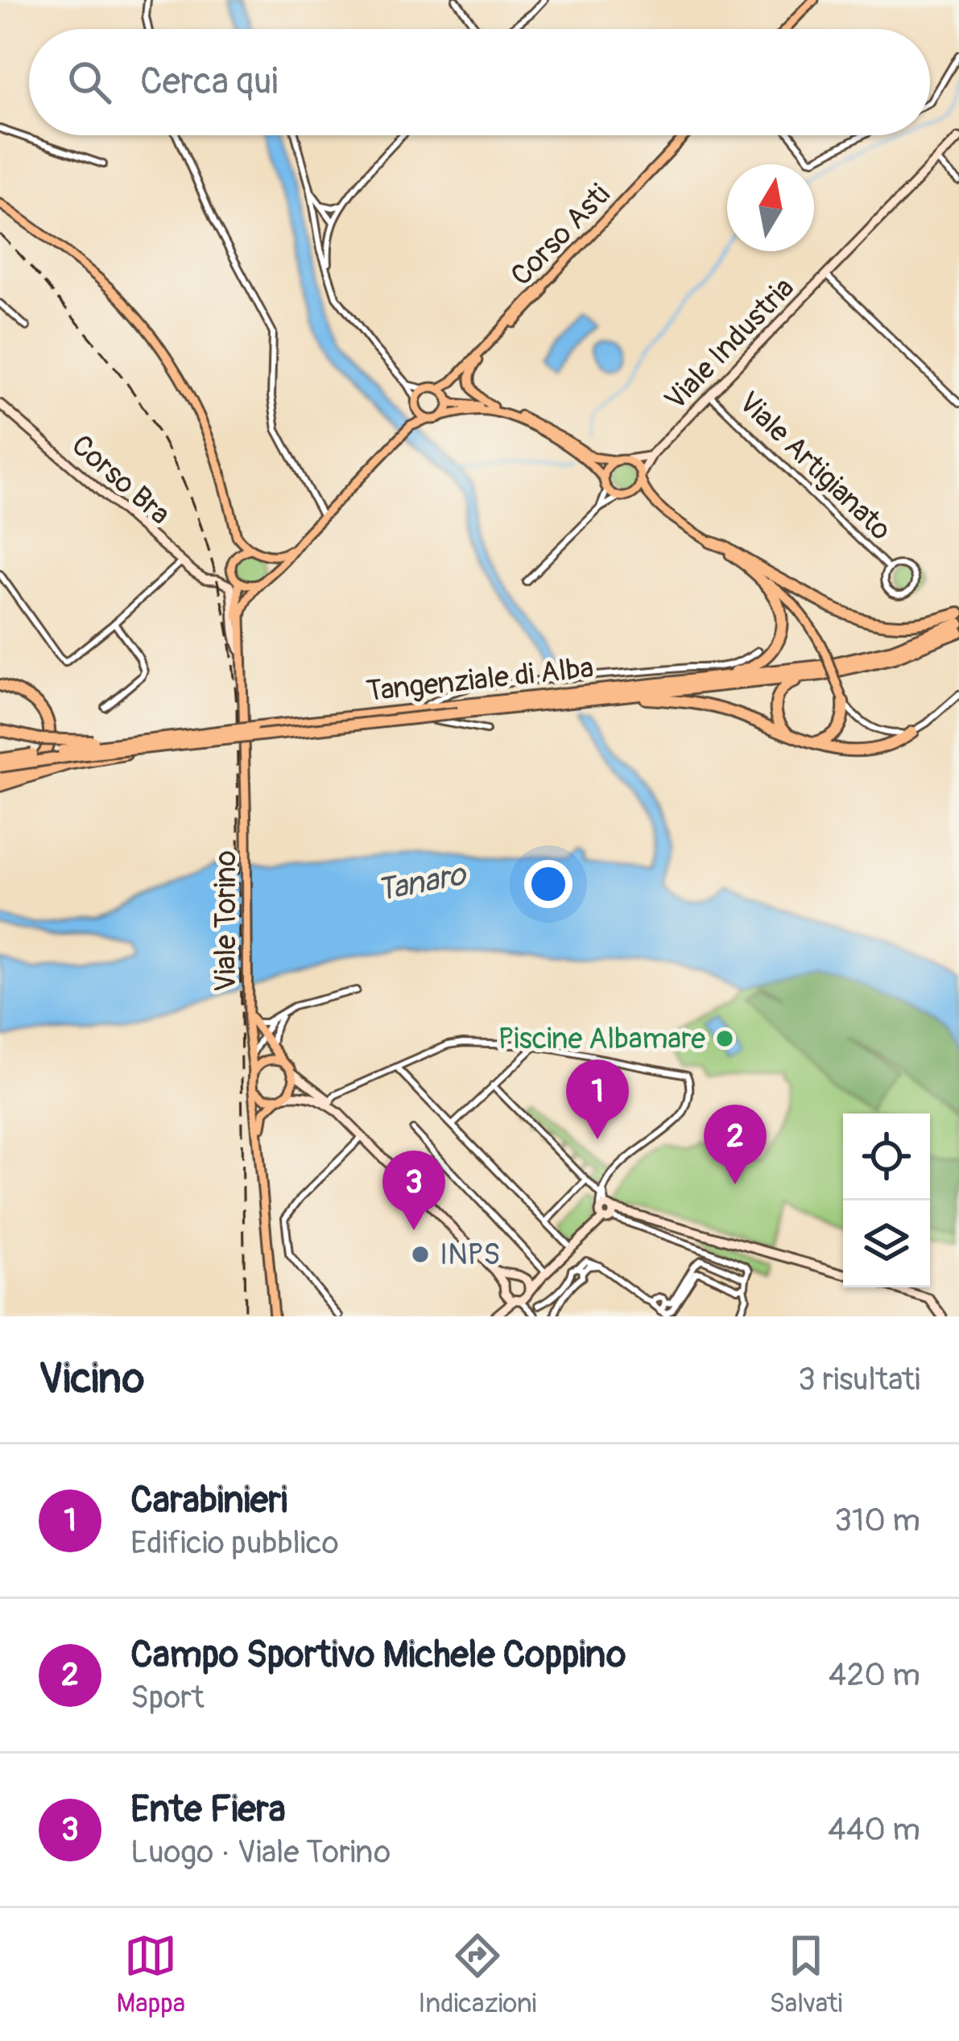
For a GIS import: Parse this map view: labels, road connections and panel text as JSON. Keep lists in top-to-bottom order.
{
  "streets": {
    "highway": ["Tangenziale di Alba"],
    "main road": [
      "Corso Asti",
      "Viale Industria",
      "Corso Bra",
      "Viale Torino"
    ],
    "street": ["Viale Artigianato"]
  },
  "crossings": [
    ["Viale Industria", "Viale Artigianato"]
  ],
  "water": ["Tanaro"],
  "places": ["Piscine Albamare", "INPS"],
  "north": "top",
  "page": {
    "search": "Cerca qui",
    "pins": ["1", "2", "3"],
    "heading": ["Vicino", "3 risultati"],
    "list": [
      {
        "mark": "1",
        "name": "Carabinieri",
        "note": "Edificio pubblico",
        "value": "310 m"
      },
      {
        "mark": "2",
        "name": "Campo Sportivo Michele Coppino",
        "note": "Sport",
        "value": "420 m"
      },
      {
        "mark": "3",
        "name": "Ente Fiera",
        "note": "Luogo · Viale Torino",
        "value": "440 m"
      }
    ],
    "nav": ["Mappa", "Indicazioni", "Salvati"]
  }
}
